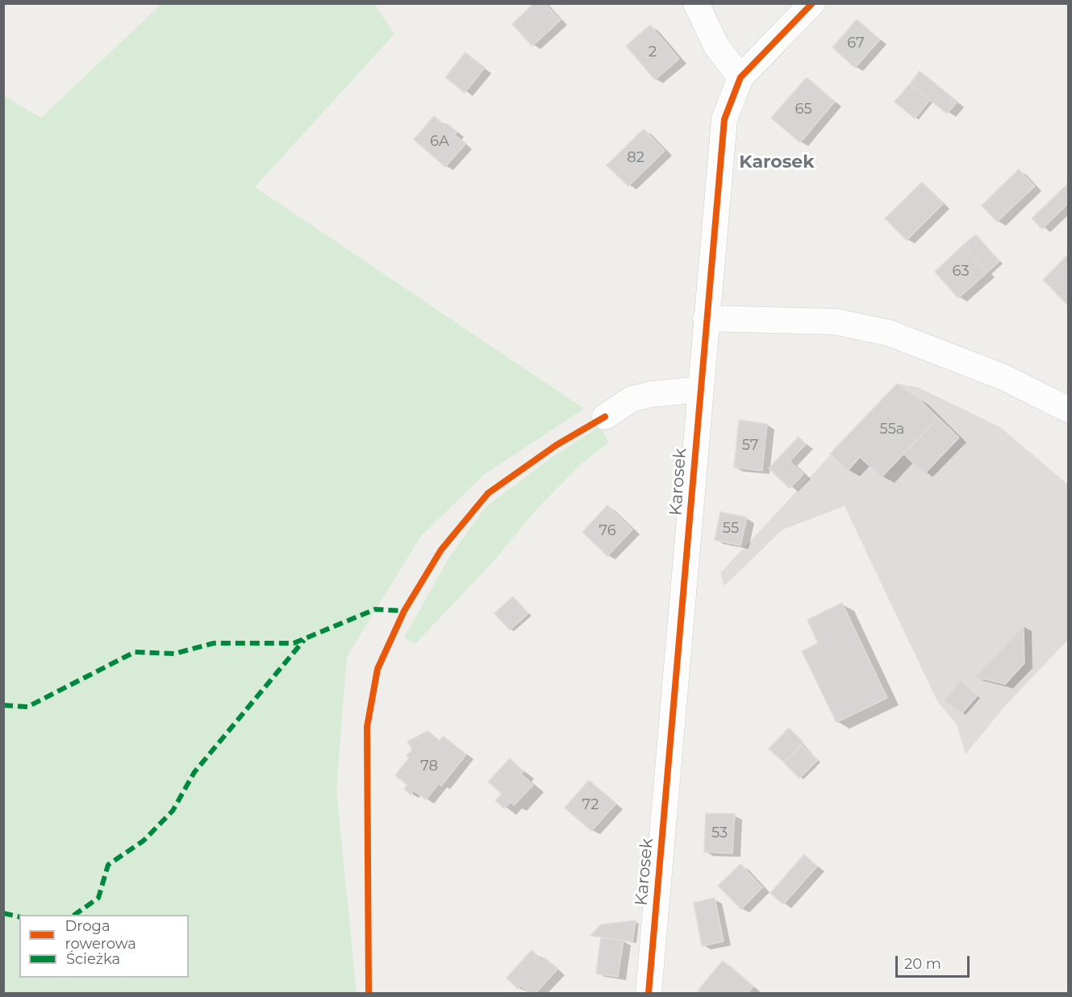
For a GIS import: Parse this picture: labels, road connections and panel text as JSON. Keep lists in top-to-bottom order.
{
  "streets": {
    "street": ["Karosek"]
  },
  "districts": ["Karosek"],
  "house_numbers": [
    "67",
    "2",
    "65",
    "6A",
    "82",
    "63",
    "55a",
    "57",
    "55",
    "76",
    "78",
    "72",
    "53"
  ],
  "legend": ["Droga rowerowa", "Ścieżka"],
  "scale_bar": "20 m"
}
